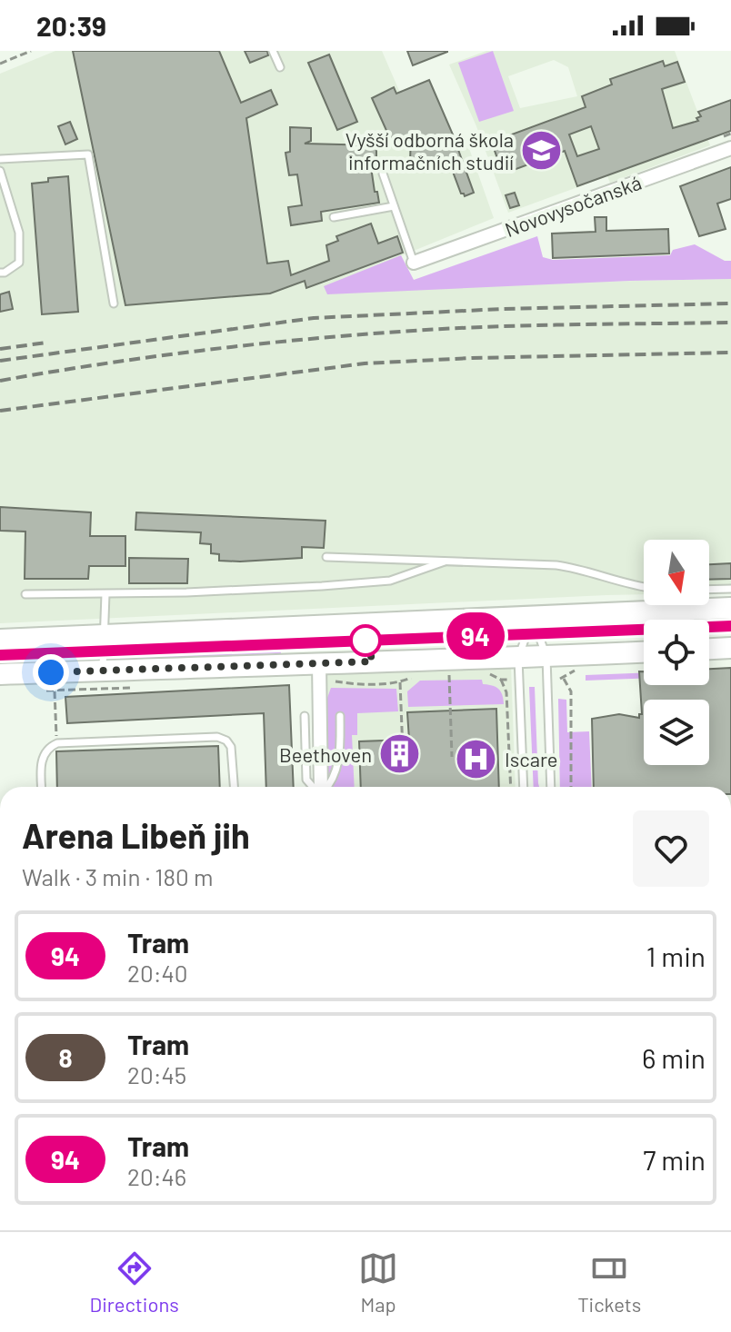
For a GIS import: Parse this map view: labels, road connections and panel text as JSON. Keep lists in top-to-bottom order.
{
  "streets": {
    "street": ["Novovysočanská"]
  },
  "places": {
    "school or university": ["Vyšší odborná škola informačních studií"],
    "building": ["Beethoven"],
    "hospital": ["Iscare"]
  },
  "lines": ["tram line 94"],
  "north": "bottom",
  "page": {
    "status": "20:39",
    "on_map": "94",
    "heading": ["Arena Libeň jih", "Walk · 3 min · 180 m"],
    "list": [
      {
        "mark": "94",
        "name": "Tram",
        "note": "20:40",
        "value": "1 min"
      },
      {
        "mark": "8",
        "name": "Tram",
        "note": "20:45",
        "value": "6 min"
      },
      {
        "mark": "94",
        "name": "Tram",
        "note": "20:46",
        "value": "7 min"
      }
    ],
    "tabs": ["Directions", "Map", "Tickets"]
  }
}
